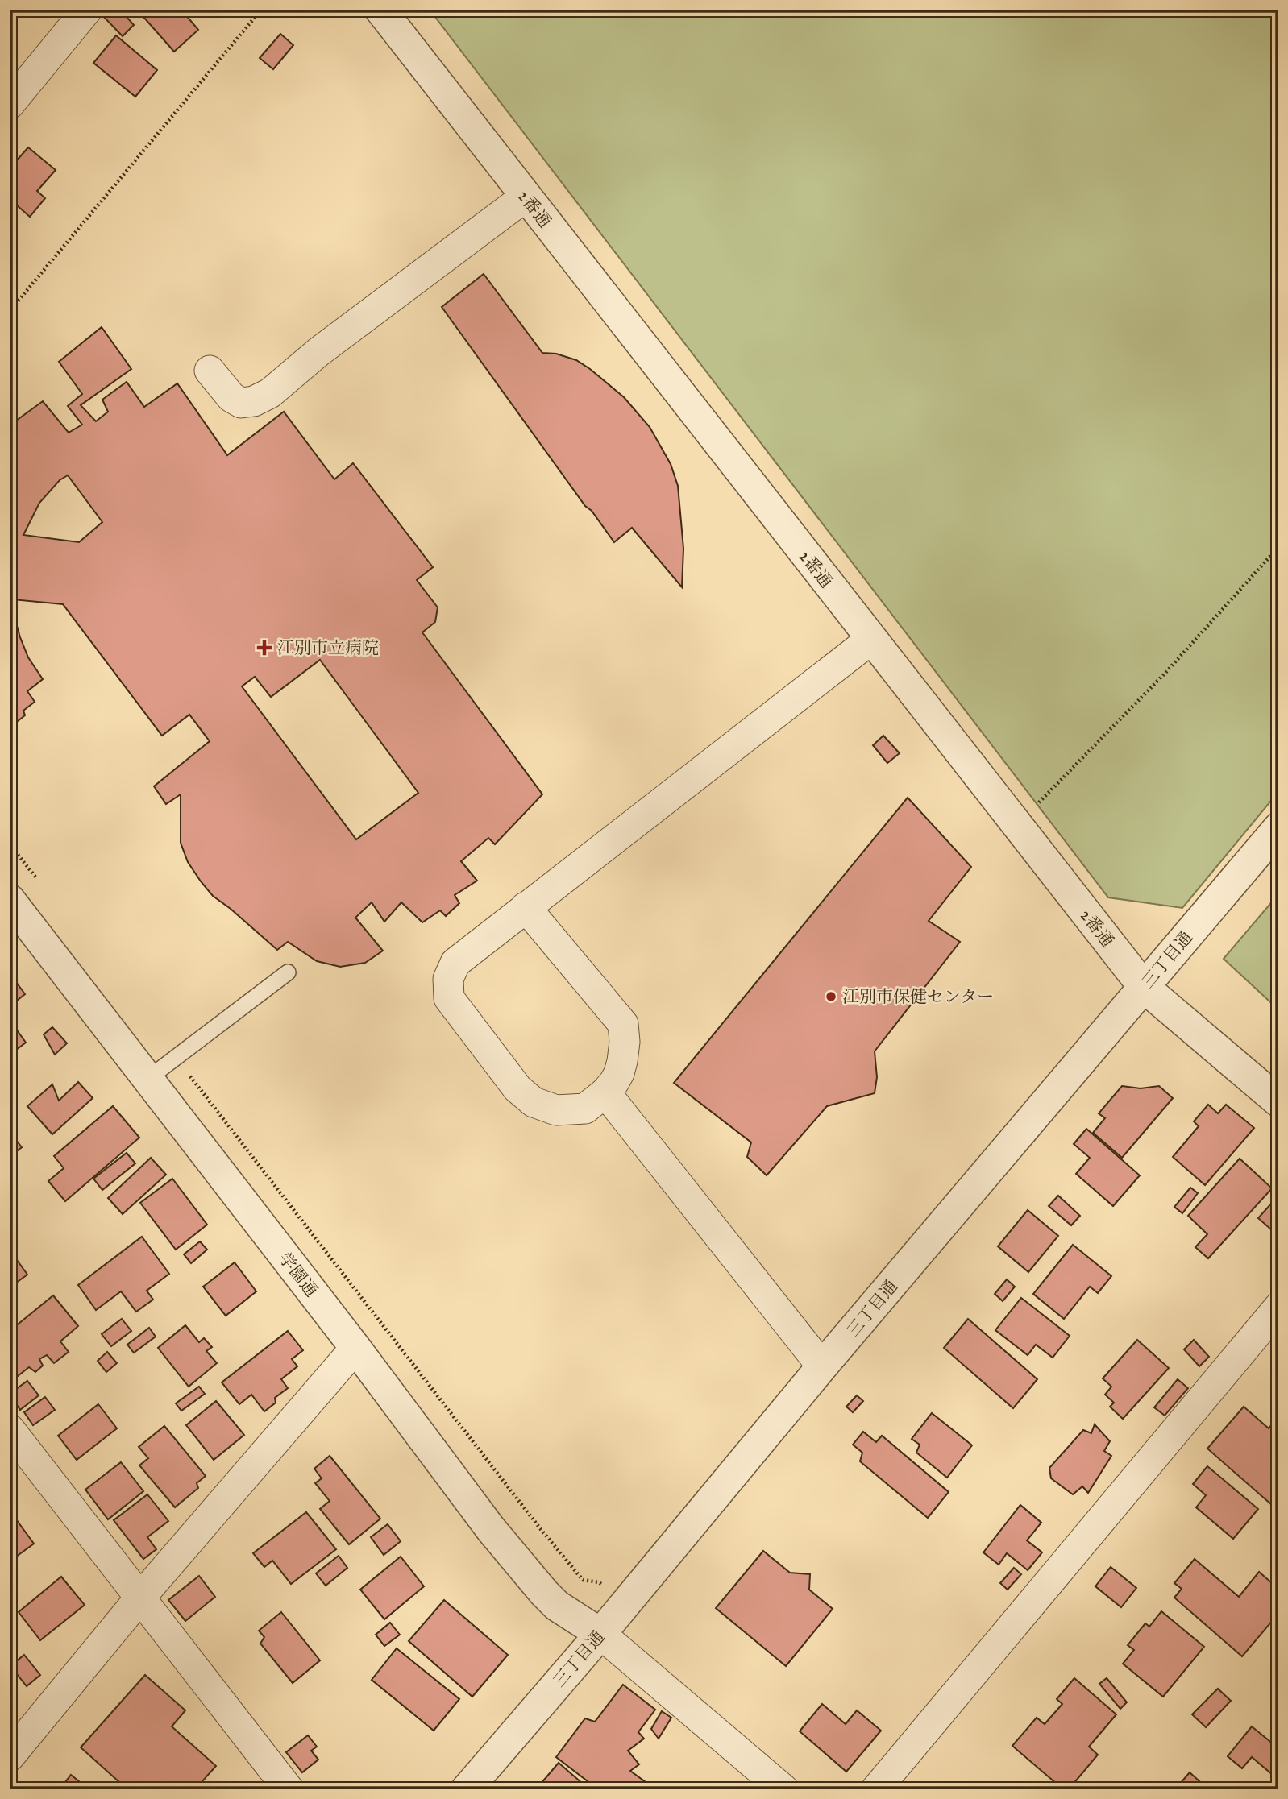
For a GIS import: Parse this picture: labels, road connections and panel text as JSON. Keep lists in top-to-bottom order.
{
  "streets": {
    "street": ["2番通", "三丁目通", "学園通"]
  },
  "crossings": [
    ["2番通", "三丁目通"],
    ["三丁目通", "学園通"]
  ],
  "places": {
    "health": ["江別市立病院"],
    "other": ["江別市保健センター"]
  }
}
